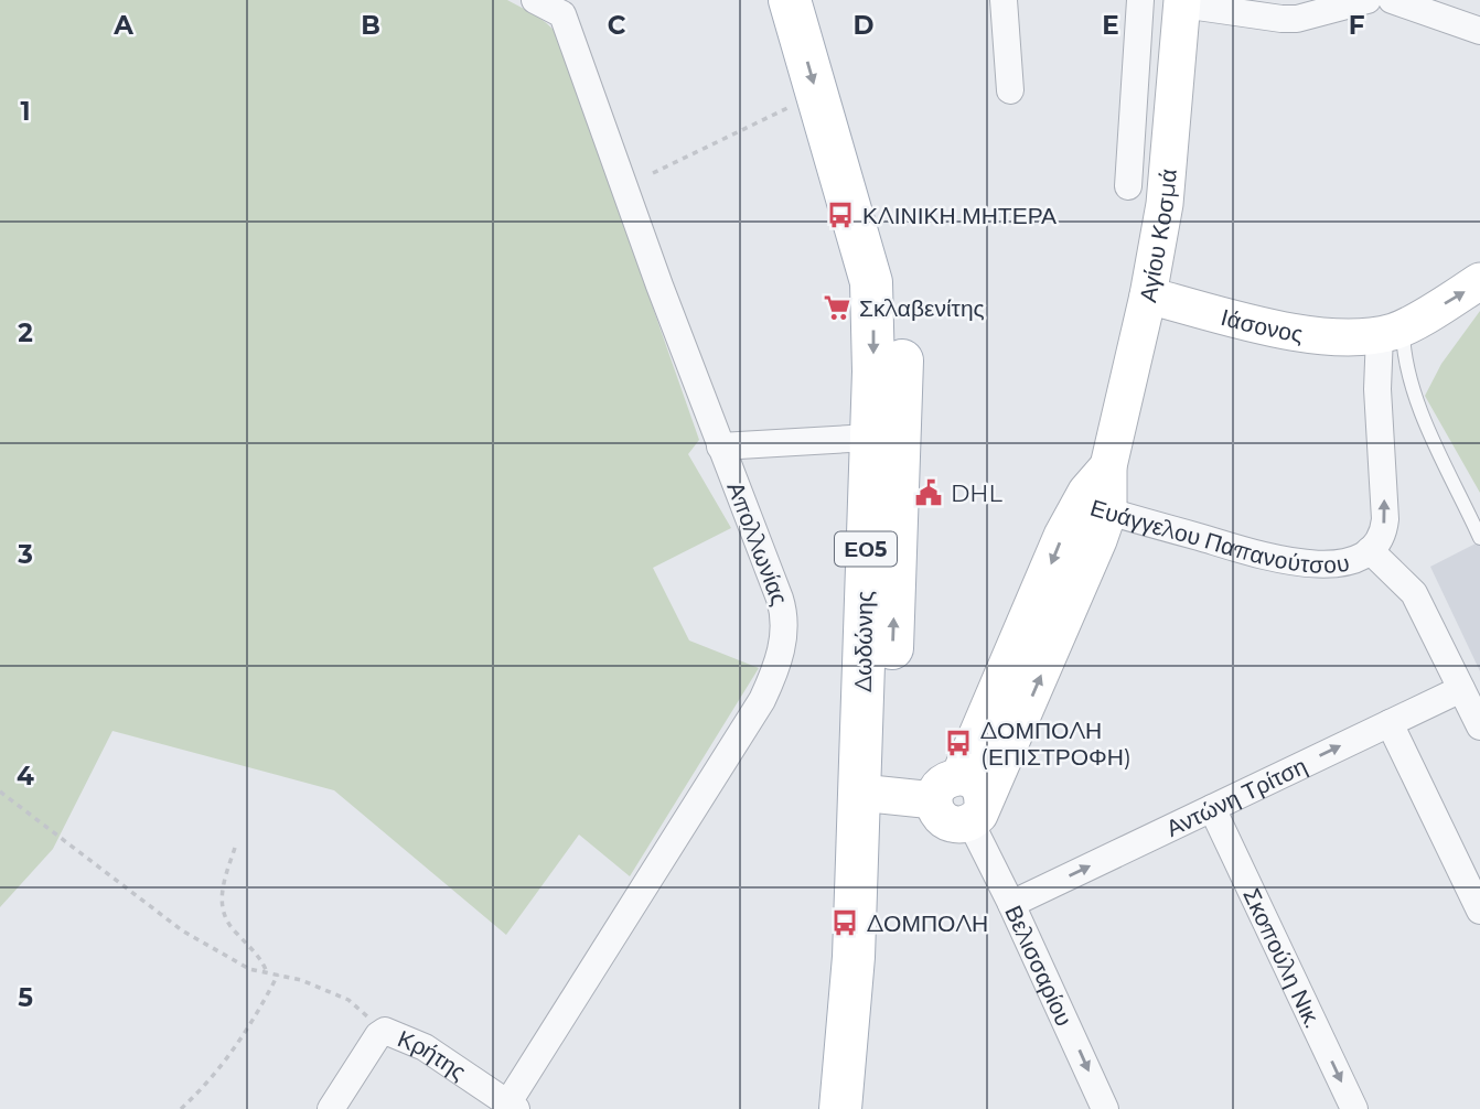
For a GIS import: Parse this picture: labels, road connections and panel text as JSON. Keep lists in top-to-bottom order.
{
  "streets": {
    "main road": ["ΕΟ5", "Δωδώνης"],
    "street": [
      "Αγίου Κοσμά",
      "Ιάσονος",
      "Ευάγγελου Παπανούτσου",
      "Απολλωνίας",
      "Αντώνη Τρίτση",
      "Σκοπούλη Νικ.",
      "Βελισσαρίου",
      "Κρήτης"
    ]
  },
  "crossings": [
    ["Αγίου Κοσμά", "Ιάσονος"],
    ["Αγίου Κοσμά", "Ευάγγελου Παπανούτσου"],
    ["Αγίου Κοσμά", "Βελισσαρίου"],
    ["Ιάσονος", "Ευάγγελου Παπανούτσου"],
    ["Απολλωνίας", "Κρήτης"],
    ["Αντώνη Τρίτση", "Σκοπούλη Νικ."],
    ["Αντώνη Τρίτση", "Βελισσαρίου"]
  ],
  "one_way": ["Ευάγγελου Παπανούτσου", "Αντώνη Τρίτση", "Βελισσαρίου"],
  "places": {
    "bus stop": ["ΚΛΙΝΙΚΗ ΜΗΤΕΡΑ", "ΔΟΜΠΟΛΗ (ΕΠΙΣΤΡΟΦΗ)", "ΔΟΜΠΟΛΗ"],
    "supermarket": ["Σκλαβενίτης"],
    "public building": ["DHL"]
  },
  "grid": {
    "columns": [
      "A",
      "B",
      "C",
      "D",
      "E",
      "F"
    ],
    "rows": [
      "1",
      "2",
      "3",
      "4",
      "5"
    ]
  }
}
